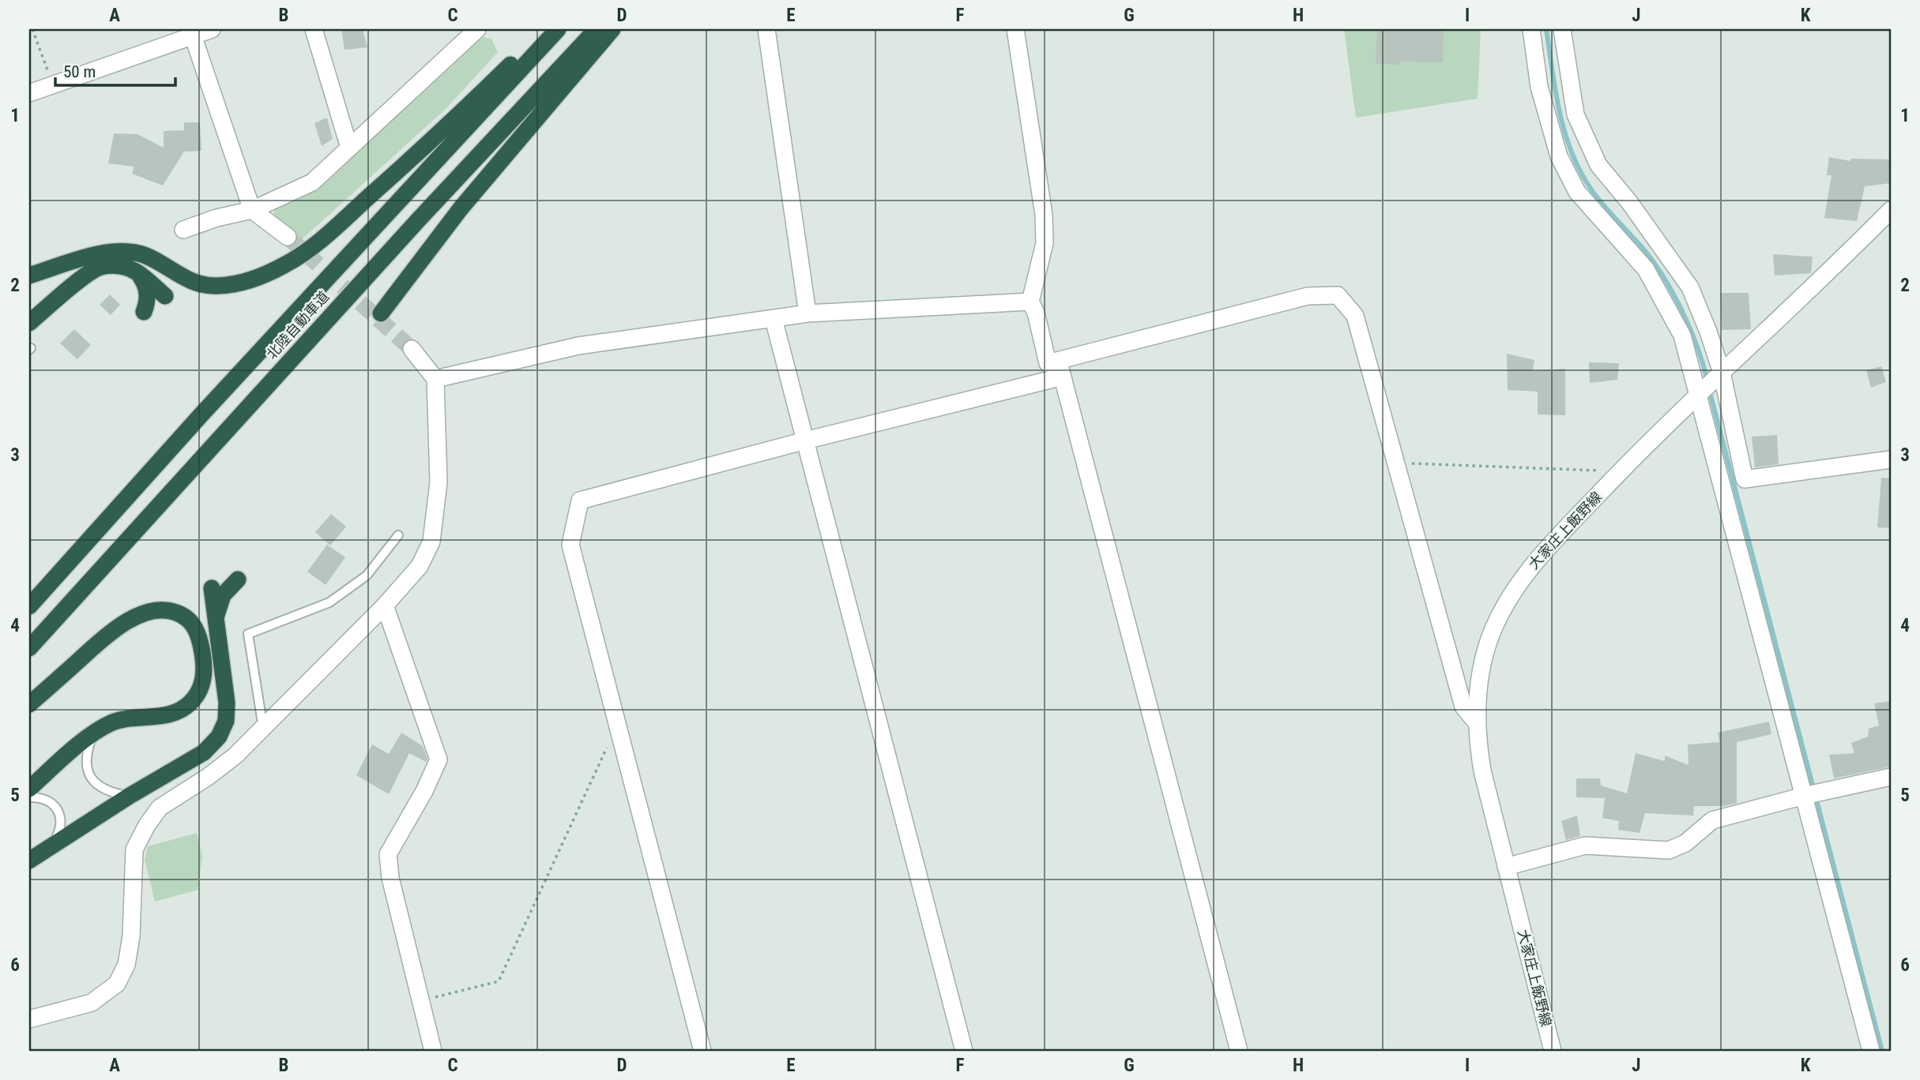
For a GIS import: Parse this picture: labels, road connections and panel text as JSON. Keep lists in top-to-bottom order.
{
  "streets": {
    "highway": ["北陸自動車道"],
    "street": ["大家庄上飯野線"]
  },
  "scale_bar": "50 m",
  "grid": {
    "columns": [
      "A",
      "B",
      "C",
      "D",
      "E",
      "F",
      "G",
      "H",
      "I",
      "J",
      "K"
    ],
    "rows": [
      "1",
      "2",
      "3",
      "4",
      "5",
      "6"
    ]
  }
}
